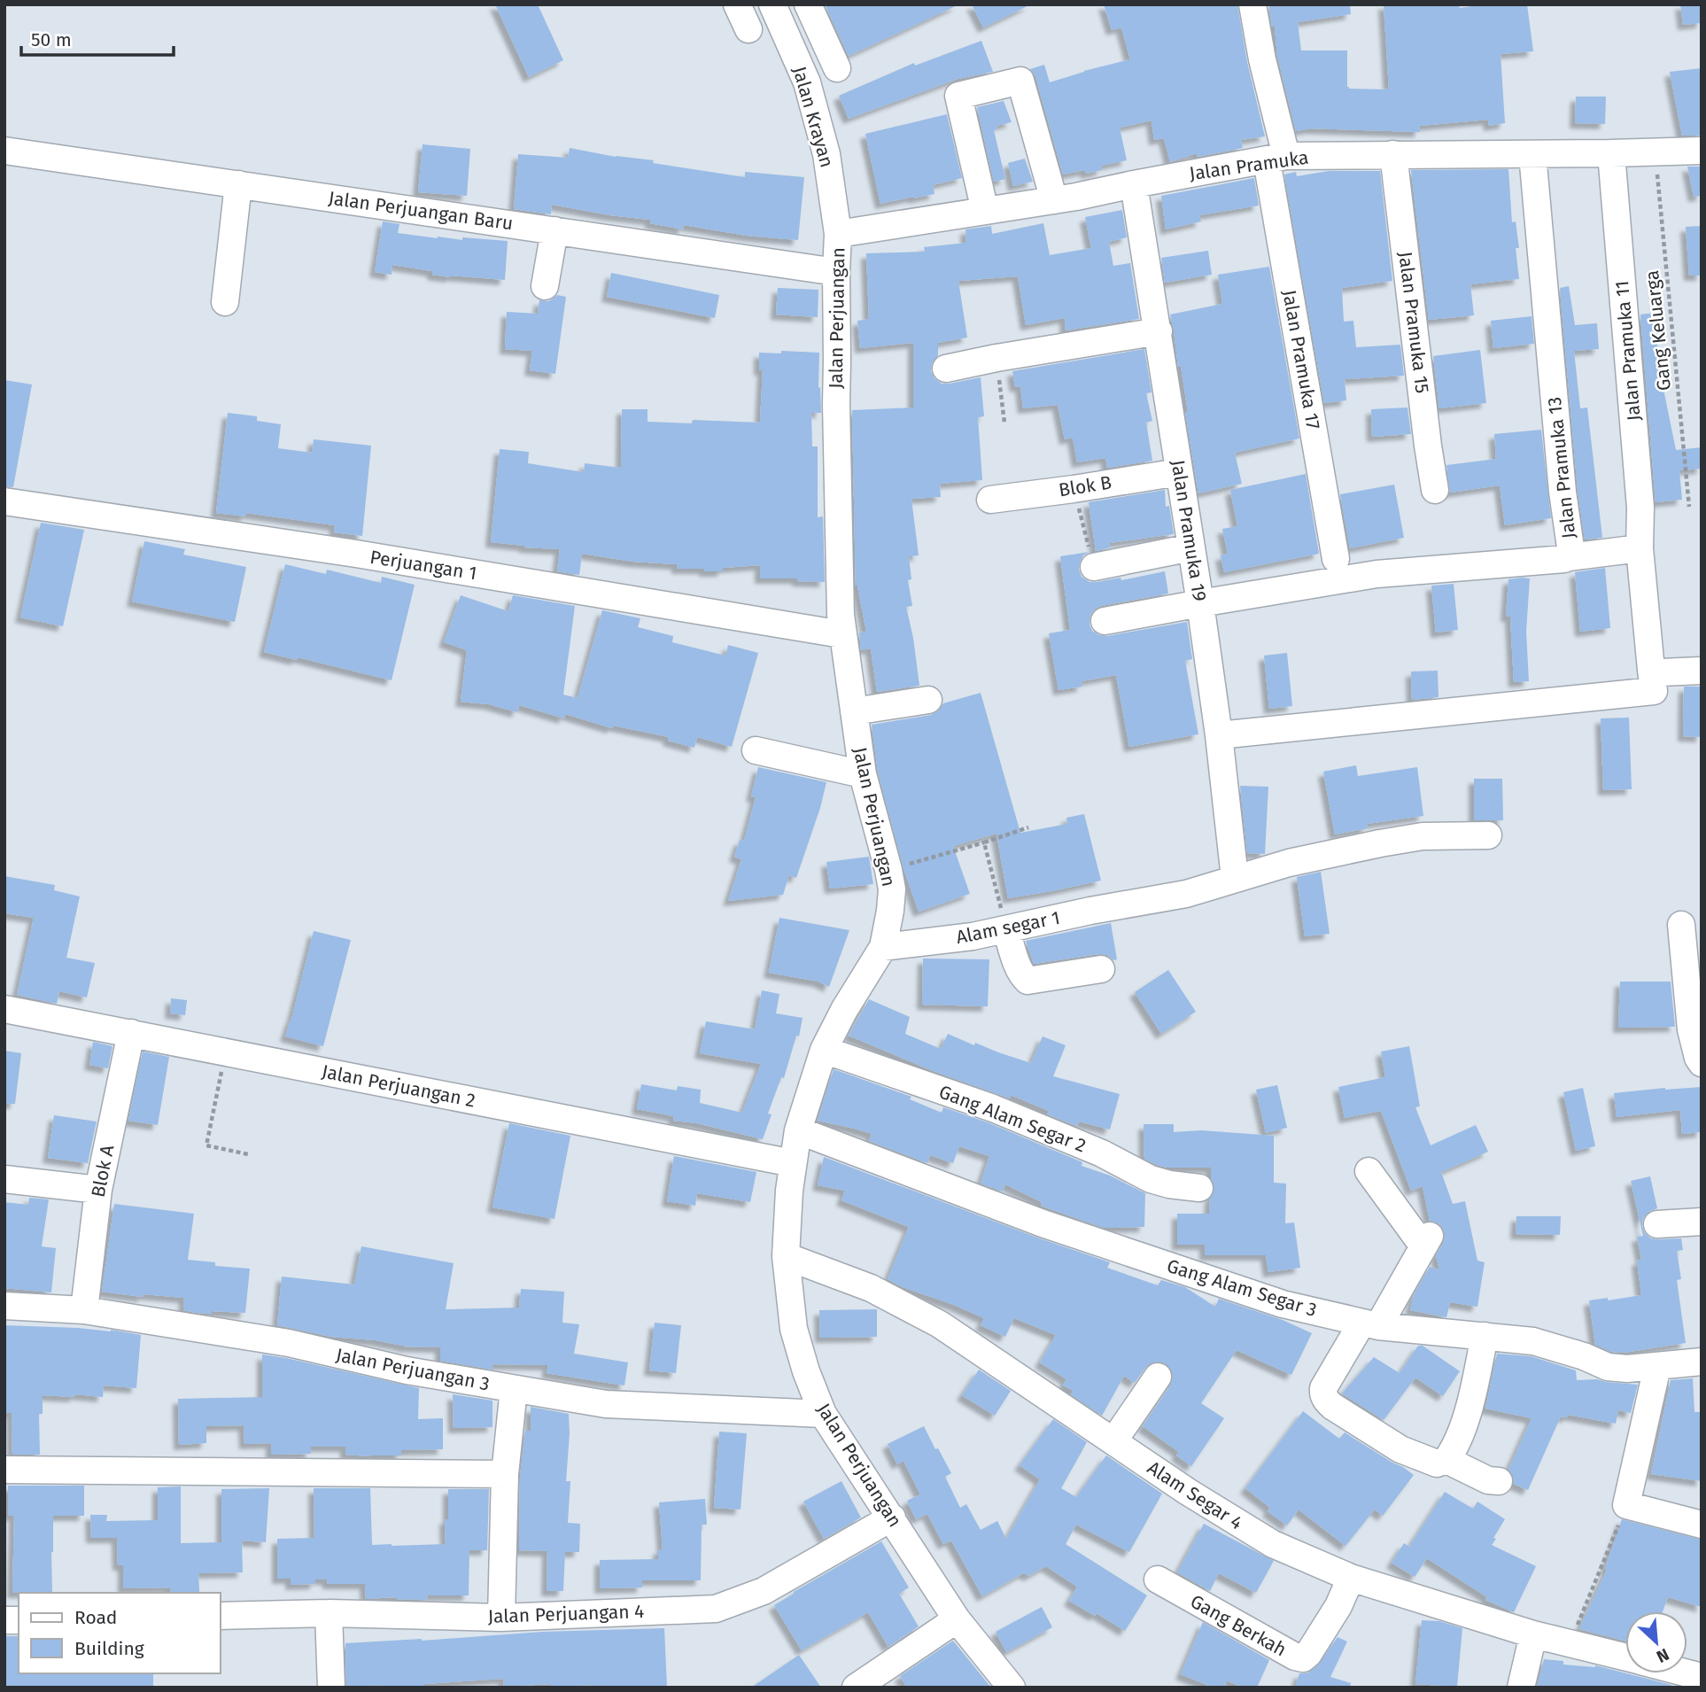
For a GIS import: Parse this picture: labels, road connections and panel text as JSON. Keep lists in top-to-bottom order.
{
  "streets": {
    "street": [
      "Jalan Krayan",
      "Jalan Pramuka",
      "Jalan Perjuangan Baru",
      "Jalan Perjuangan",
      "Jalan Pramuka 15",
      "Jalan Pramuka 11",
      "Jalan Pramuka 17",
      "Jalan Pramuka 13",
      "Blok B",
      "Jalan Pramuka 19",
      "Perjuangan 1",
      "Alam segar 1",
      "Jalan Perjuangan 2",
      "Gang Alam Segar 2",
      "Blok A",
      "Gang Alam Segar 3",
      "Jalan Perjuangan 3",
      "Alam Segar 4",
      "Jalan Perjuangan 4",
      "Gang Berkah"
    ],
    "path": ["Gang Keluarga"]
  },
  "crossings": [
    ["Jalan Krayan", "Jalan Pramuka"],
    ["Jalan Krayan", "Jalan Perjuangan"],
    ["Jalan Pramuka", "Jalan Perjuangan"],
    ["Jalan Pramuka", "Jalan Pramuka 15"],
    ["Jalan Pramuka", "Gang Keluarga"],
    ["Jalan Pramuka", "Jalan Pramuka 11"],
    ["Jalan Pramuka", "Jalan Pramuka 17"],
    ["Jalan Pramuka", "Jalan Pramuka 13"],
    ["Jalan Pramuka", "Jalan Pramuka 19"],
    ["Jalan Perjuangan Baru", "Jalan Perjuangan"],
    ["Jalan Perjuangan", "Perjuangan 1"],
    ["Jalan Perjuangan", "Alam segar 1"],
    ["Jalan Perjuangan", "Jalan Perjuangan 2"],
    ["Jalan Perjuangan", "Gang Alam Segar 2"],
    ["Jalan Perjuangan", "Gang Alam Segar 3"],
    ["Jalan Perjuangan", "Jalan Perjuangan 3"],
    ["Jalan Perjuangan", "Alam Segar 4"],
    ["Jalan Perjuangan", "Jalan Perjuangan 4"],
    ["Jalan Pramuka 13", "Jalan Pramuka 19"],
    ["Blok B", "Jalan Pramuka 19"],
    ["Jalan Pramuka 19", "Alam segar 1"],
    ["Jalan Perjuangan 2", "Blok A"],
    ["Blok A", "Jalan Perjuangan 3"],
    ["Alam Segar 4", "Gang Berkah"]
  ],
  "legend": ["Road", "Building"],
  "scale_bar": "50 m",
  "north": "bottom right"
}
